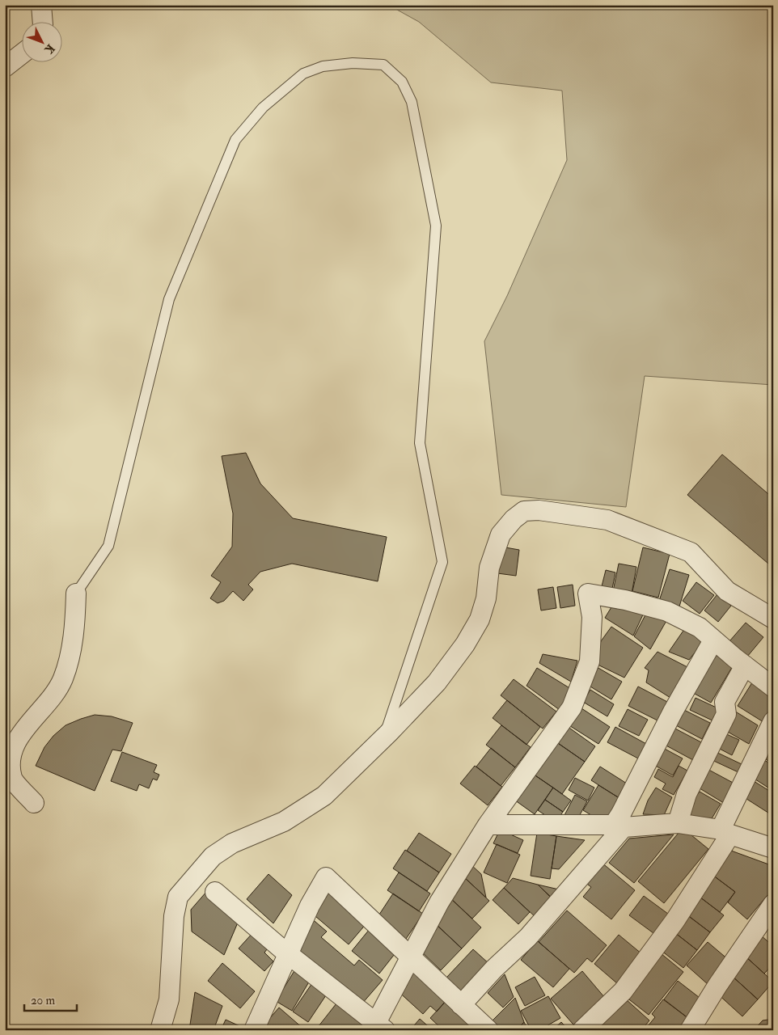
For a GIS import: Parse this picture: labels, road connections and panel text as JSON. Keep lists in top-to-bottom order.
{
  "scale_bar": "20 m",
  "north": "bottom right"
}
